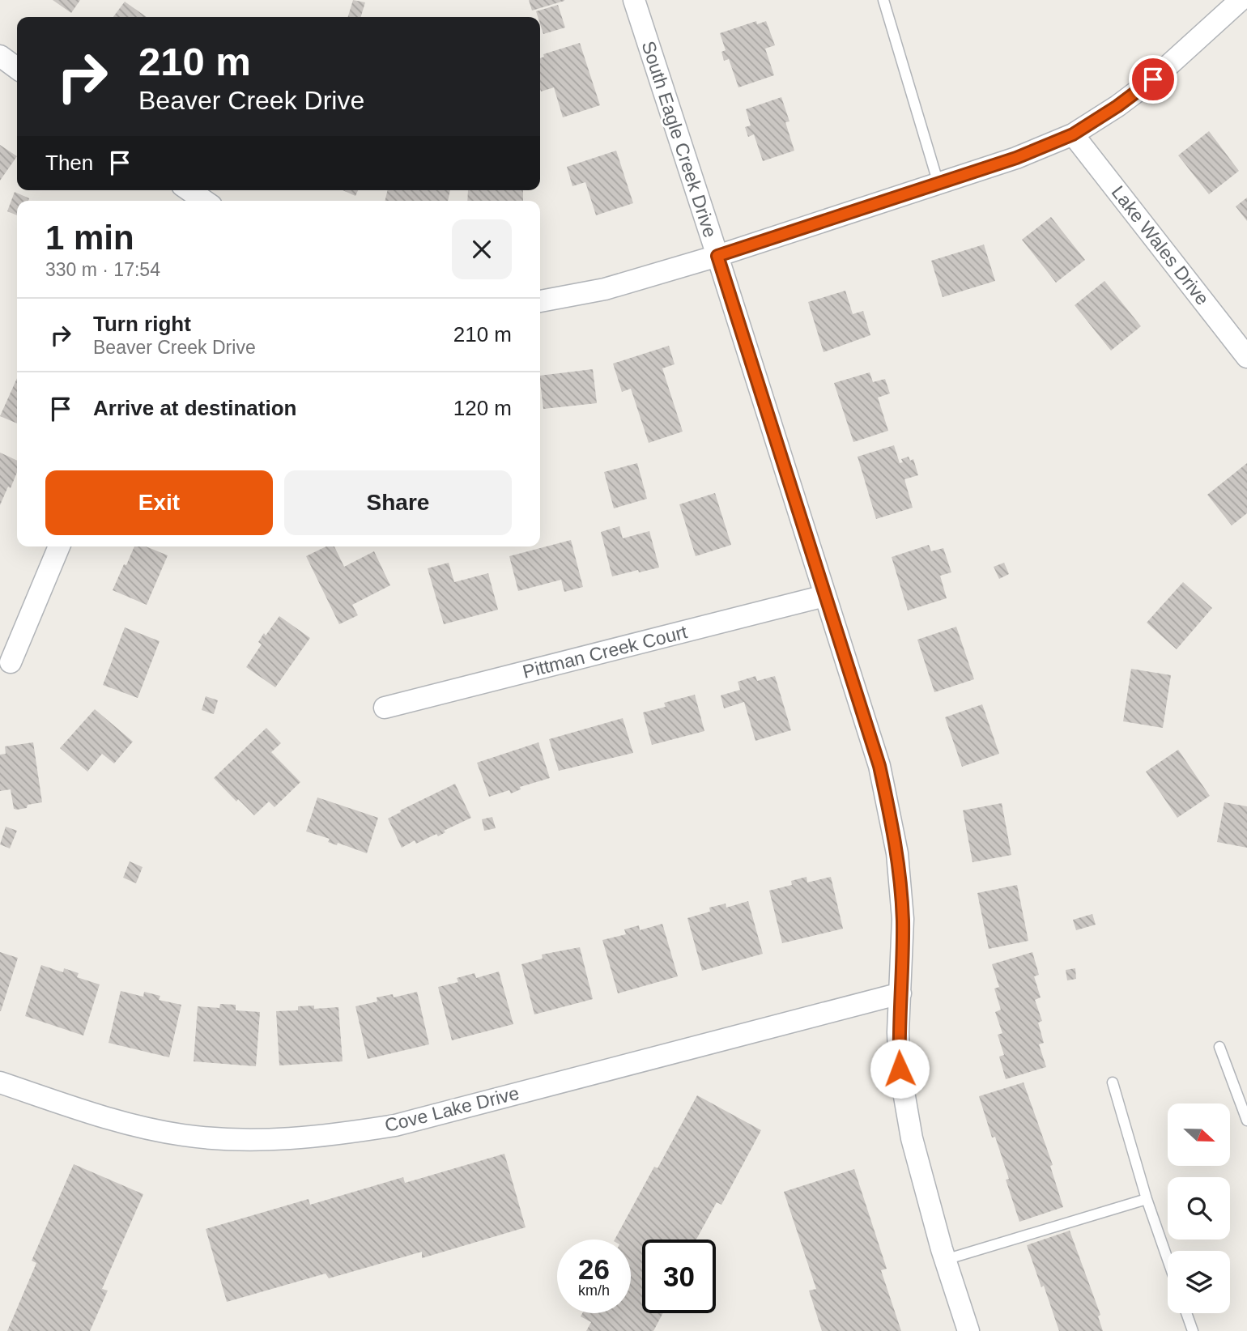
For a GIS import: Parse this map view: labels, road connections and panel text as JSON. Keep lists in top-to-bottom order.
{
  "streets": {
    "street": [
      "South Eagle Creek Drive",
      "Lake Wales Drive",
      "Pittman Creek Court",
      "Cove Lake Drive"
    ]
  },
  "crossings": [
    ["South Eagle Creek Drive", "Pittman Creek Court"],
    ["South Eagle Creek Drive", "Cove Lake Drive"]
  ],
  "north": "right",
  "page": {
    "turn": ["210 m", "Beaver Creek Drive"],
    "then": "Then",
    "heading": ["1 min", "330 m · 17:54"],
    "list": [
      {
        "name": "Turn right",
        "note": "Beaver Creek Drive",
        "value": "210 m"
      },
      {
        "name": "Arrive at destination",
        "value": "120 m"
      }
    ],
    "buttons": ["Exit", "Share"],
    "speed": "26 km/h",
    "limit": "30"
  }
}
